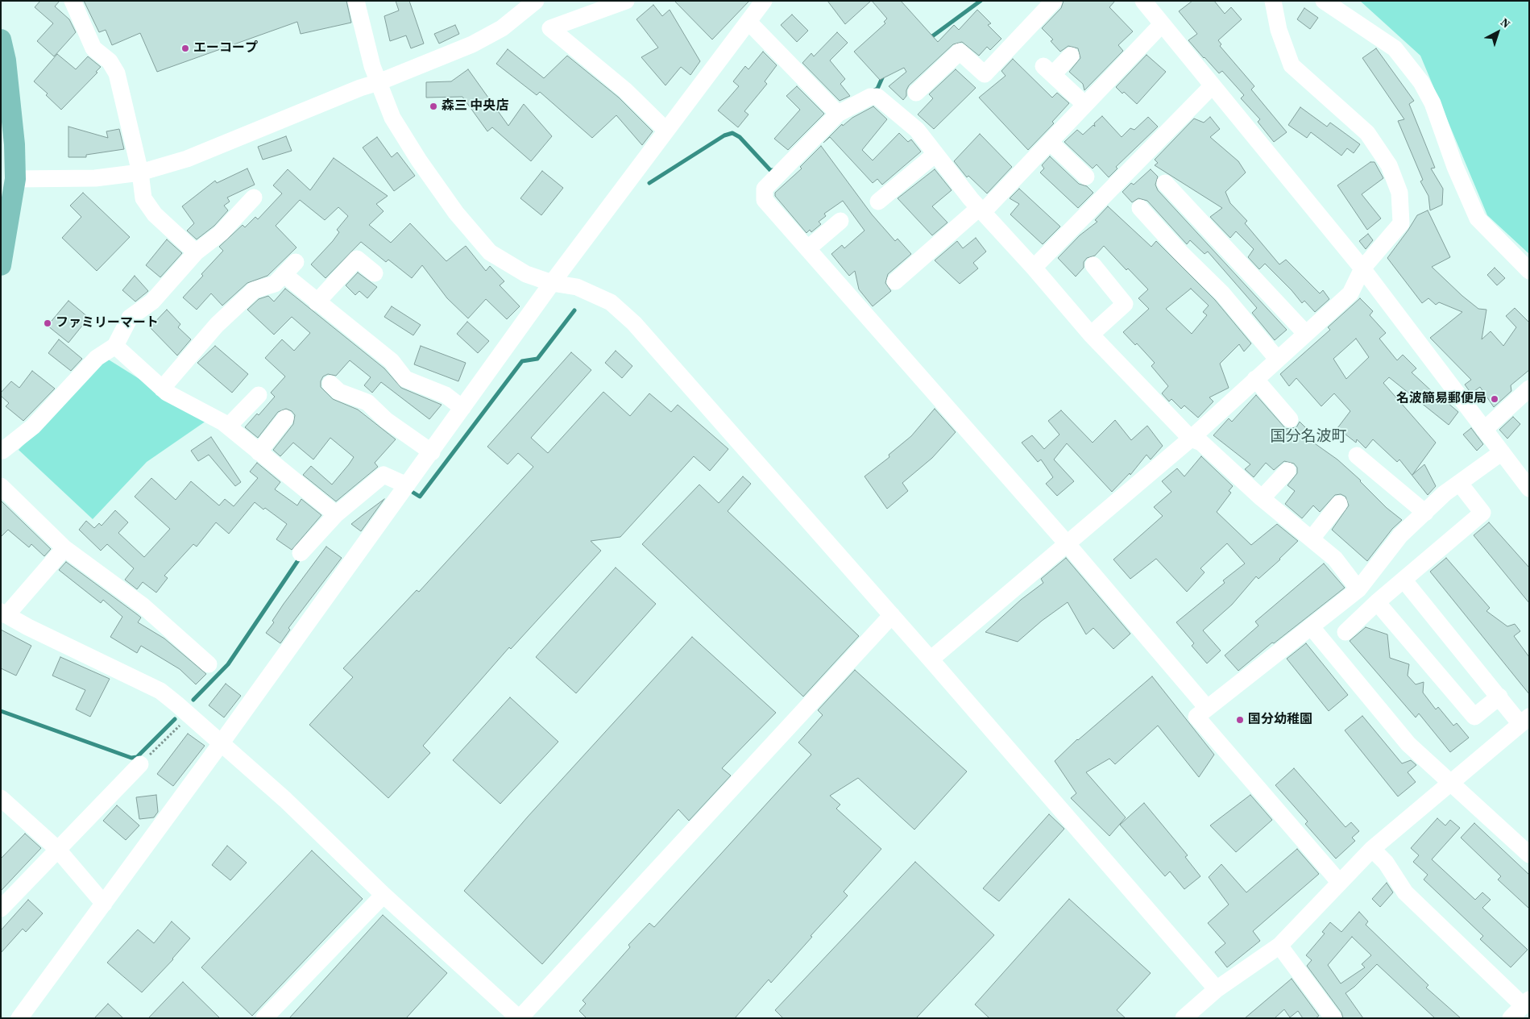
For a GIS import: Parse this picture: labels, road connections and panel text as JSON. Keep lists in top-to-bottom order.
{
  "districts": ["国分名波町"],
  "places": [
    "エーコープ",
    "森三 中央店",
    "ファミリーマート",
    "名波簡易郵便局",
    "国分幼稚園"
  ],
  "north": "top right"
}
